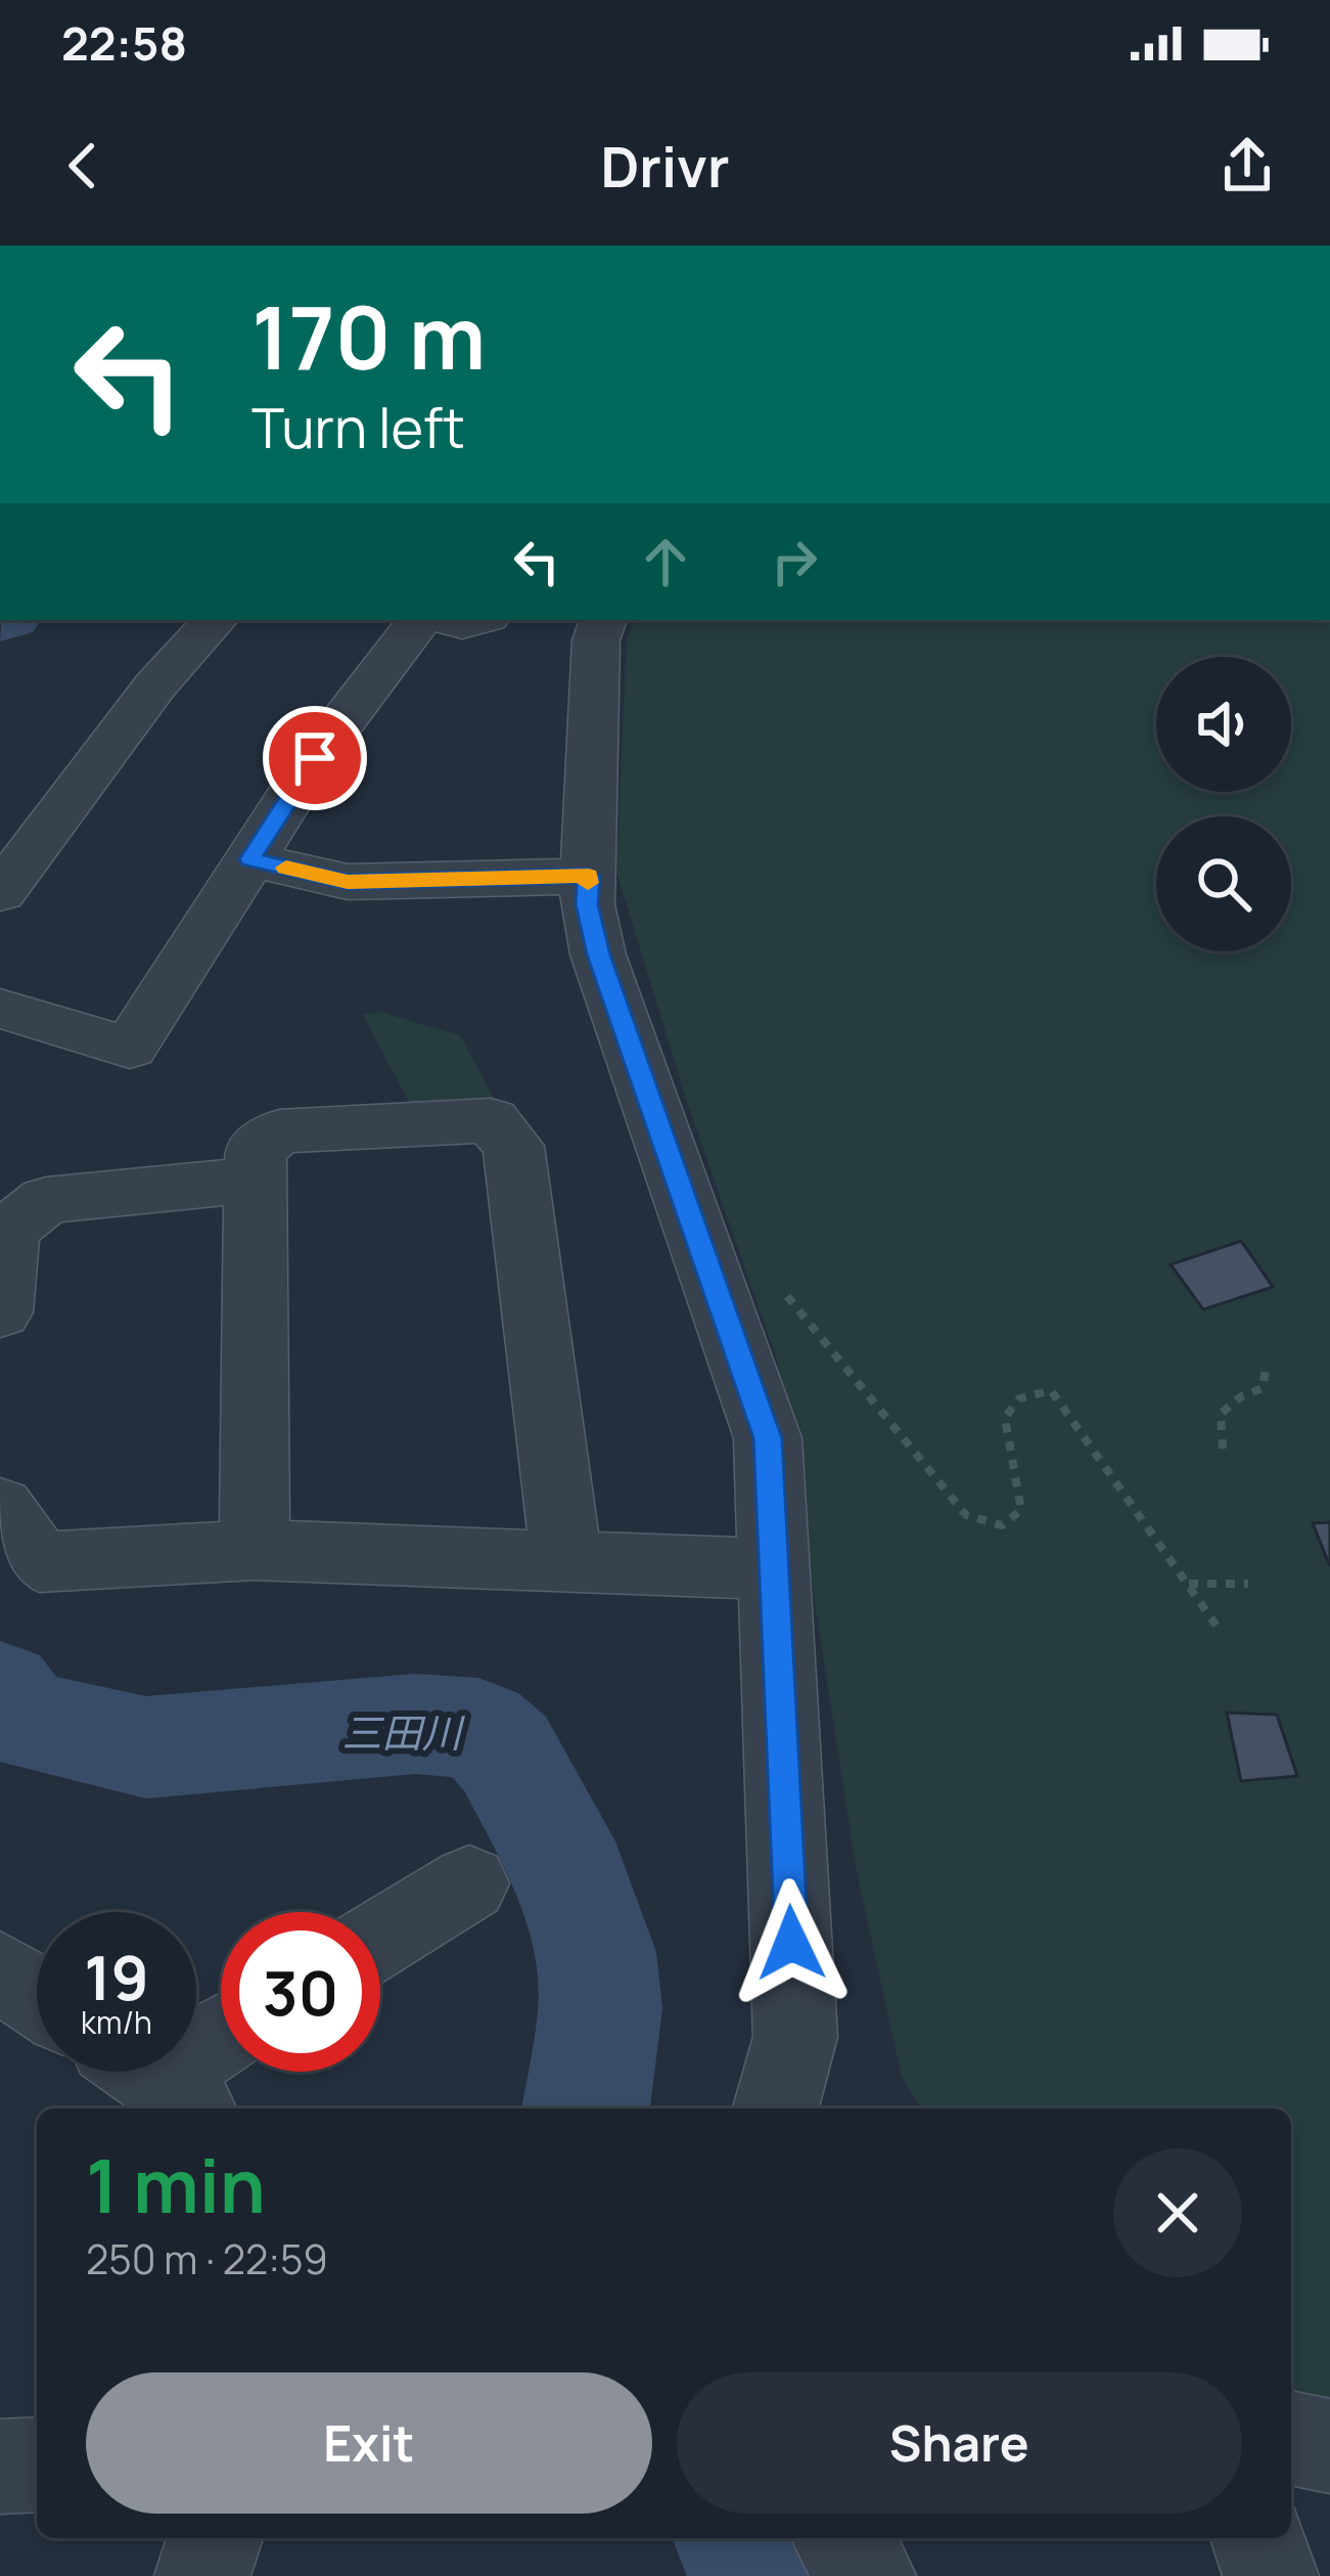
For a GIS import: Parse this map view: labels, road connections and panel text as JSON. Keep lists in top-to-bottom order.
{
  "water": ["三田川"],
  "page": {
    "status": "22:58",
    "header": "Drivr",
    "turn": ["170 m", "Turn left"],
    "speed": "19 km/h",
    "limit": "30",
    "heading": ["1 min", "250 m · 22:59"],
    "buttons": ["Exit", "Share"]
  }
}
